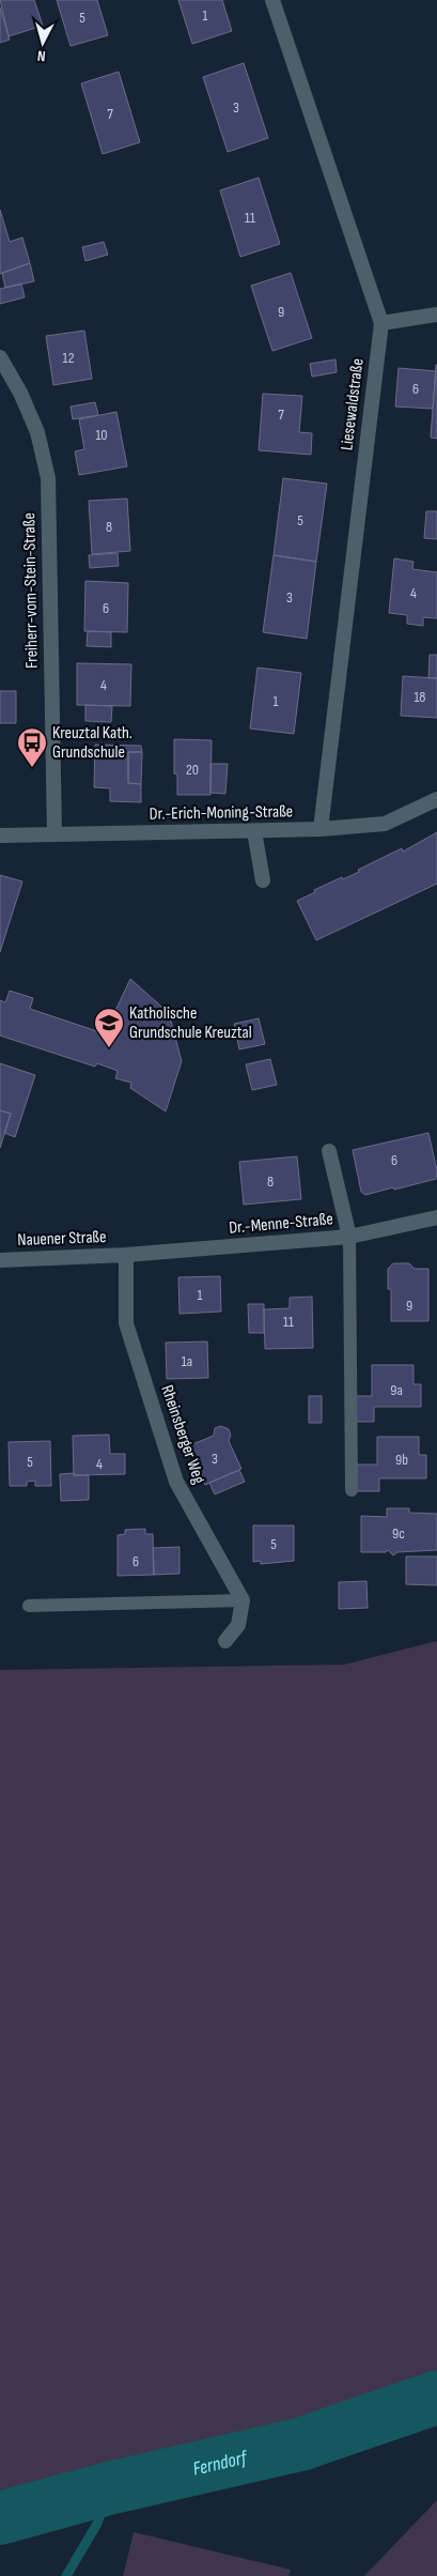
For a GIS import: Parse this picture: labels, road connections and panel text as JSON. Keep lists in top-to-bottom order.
{
  "streets": {
    "street": [
      "Liesewaldstraße",
      "Freiherr-vom-Stein-Straße",
      "Dr.-Erich-Moning-Straße",
      "Dr.-Menne-Straße",
      "Nauener Straße",
      "Rheinsberger Weg"
    ]
  },
  "crossings": [
    ["Liesewaldstraße", "Dr.-Erich-Moning-Straße"],
    ["Freiherr-vom-Stein-Straße", "Dr.-Erich-Moning-Straße"],
    ["Dr.-Menne-Straße", "Nauener Straße"],
    ["Dr.-Menne-Straße", "Rheinsberger Weg"],
    ["Nauener Straße", "Rheinsberger Weg"]
  ],
  "water": ["Ferndorf"],
  "places": {
    "bus stop": ["Kreuztal Kath. Grundschule"],
    "school or university": ["Katholische Grundschule Kreuztal"]
  },
  "house_numbers": [
    "1",
    "5",
    "3",
    "7",
    "11",
    "9",
    "12",
    "6",
    "7",
    "10",
    "5",
    "8",
    "4",
    "3",
    "6",
    "4",
    "18",
    "1",
    "20",
    "6",
    "8",
    "1",
    "9",
    "11",
    "1a",
    "9a",
    "3",
    "9b",
    "5",
    "4",
    "9c",
    "5",
    "6"
  ],
  "north": "bottom"
}
